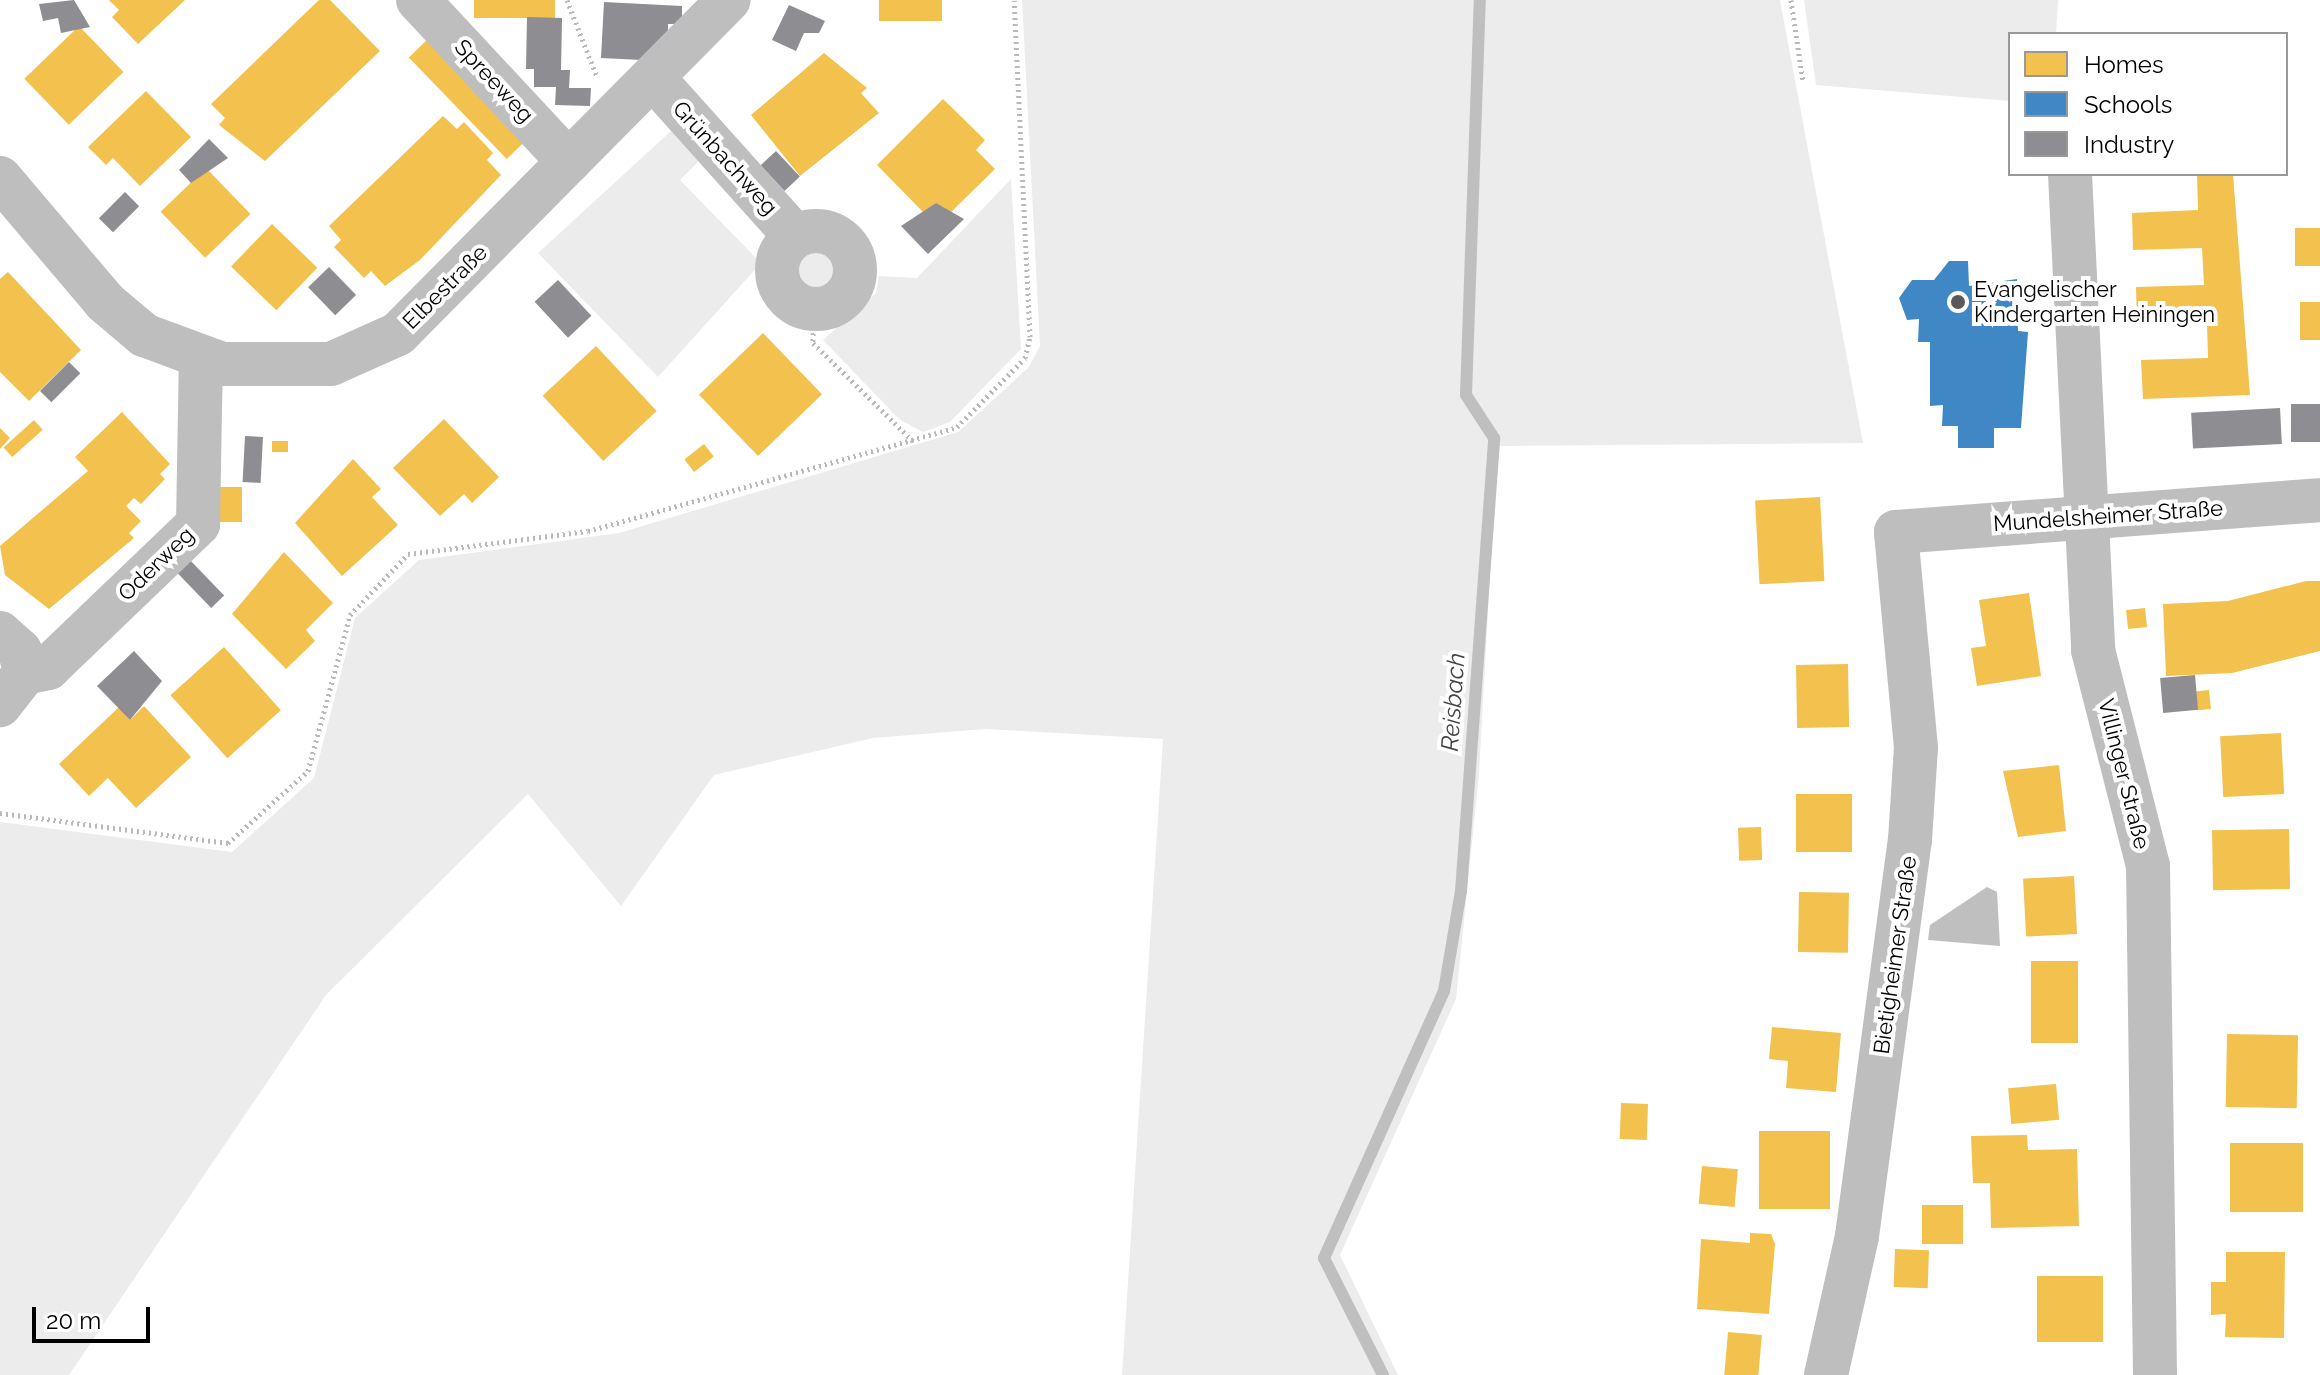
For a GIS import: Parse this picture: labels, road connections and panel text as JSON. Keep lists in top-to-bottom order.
{
  "streets": {
    "street": [
      "Spreeweg",
      "Grünbachweg",
      "Elbestraße",
      "Mundelsheimer Straße",
      "Oderweg",
      "Villinger Straße",
      "Bietigheimer Straße"
    ]
  },
  "crossings": [
    ["Spreeweg", "Elbestraße"],
    ["Grünbachweg", "Elbestraße"],
    ["Elbestraße", "Oderweg"],
    ["Mundelsheimer Straße", "Villinger Straße"],
    ["Mundelsheimer Straße", "Bietigheimer Straße"]
  ],
  "water": ["Reisbach"],
  "places": ["Evangelischer Kindergarten Heiningen"],
  "legend": ["Homes", "Schools", "Industry"],
  "scale_bar": "20 m"
}
